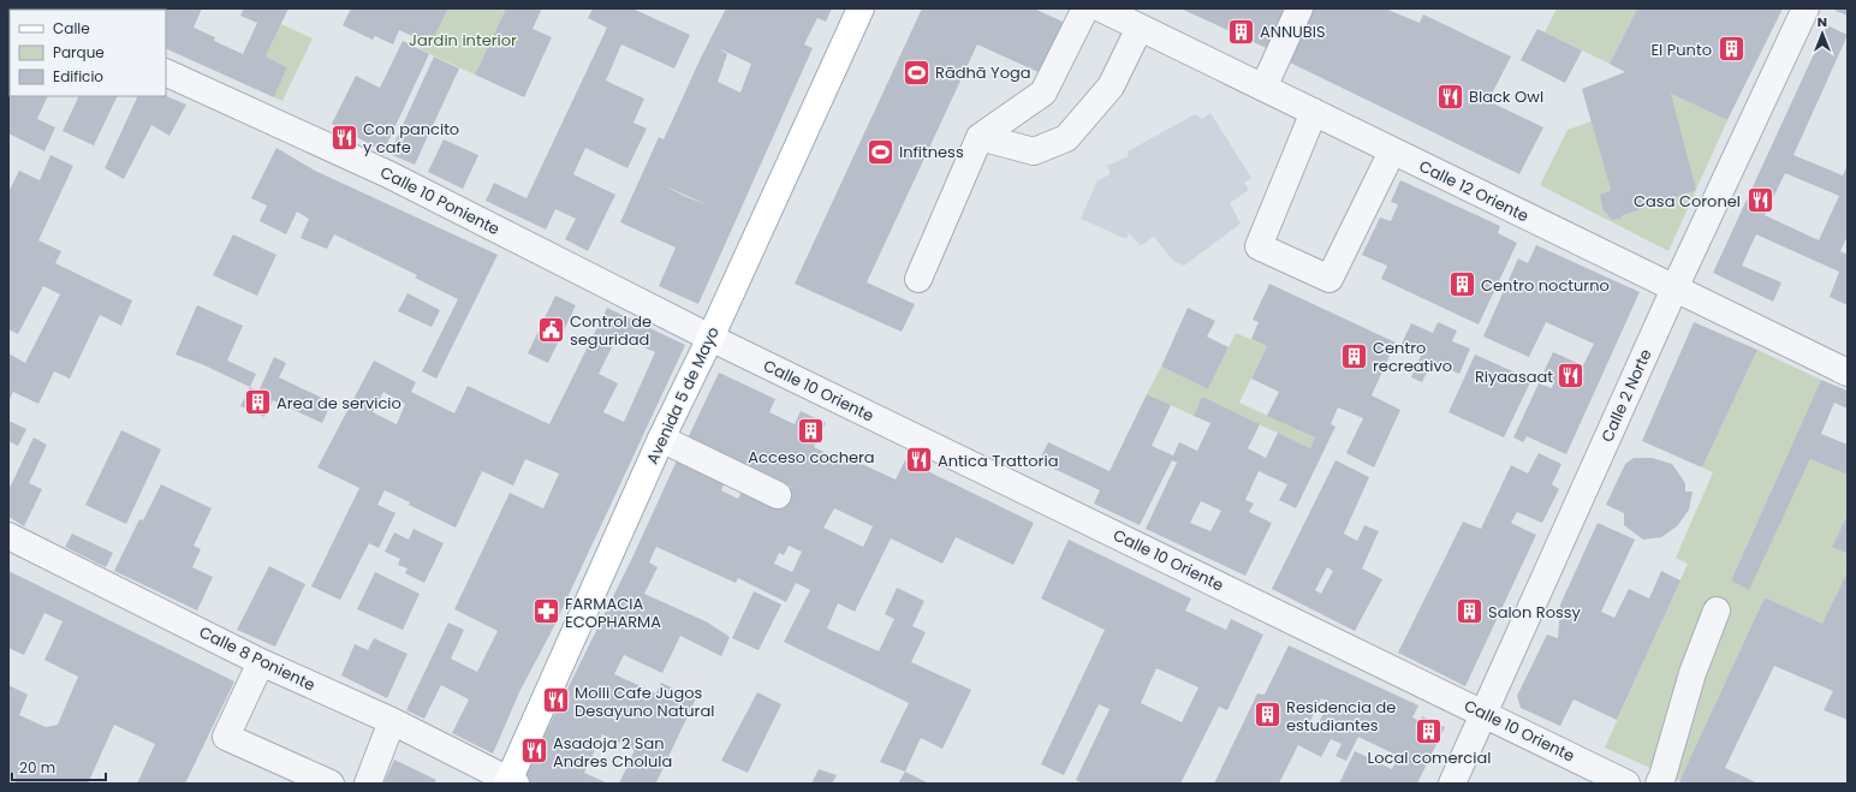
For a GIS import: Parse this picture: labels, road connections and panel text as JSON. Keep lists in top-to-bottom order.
{
  "streets": {
    "main road": ["Avenida 5 de Mayo"],
    "street": [
      "Calle 12 Oriente",
      "Calle 10 Poniente",
      "Calle 10 Oriente",
      "Calle 2 Norte",
      "Calle 8 Poniente"
    ]
  },
  "crossings": [
    ["Calle 12 Oriente", "Calle 2 Norte"],
    ["Calle 10 Poniente", "Calle 10 Oriente"],
    ["Calle 10 Poniente", "Avenida 5 de Mayo"],
    ["Calle 10 Oriente", "Avenida 5 de Mayo"],
    ["Calle 10 Oriente", "Calle 2 Norte"],
    ["Avenida 5 de Mayo", "Calle 8 Poniente"]
  ],
  "parks": ["Jardin interior"],
  "places": {
    "building": [
      "ANNUBIS",
      "El Punto",
      "Centro nocturno",
      "Centro recreativo",
      "Area de servicio",
      "Acceso cochera",
      "Salon Rossy",
      "Residencia de estudiantes",
      "Local comercial"
    ],
    "sports": ["Rādhā Yoga", "Infitness"],
    "restaurant": [
      "Black Owl",
      "Con pancito y cafe",
      "Casa Coronel",
      "Riyaasaat",
      "Antica Trattoria",
      "Molli Cafe Jugos Desayuno Natural",
      "Asadoja 2 San Andres Cholula"
    ],
    "public building": ["Control de seguridad"],
    "pharmacy": ["FARMACIA ECOPHARMA"]
  },
  "legend": ["Calle", "Parque", "Edificio"],
  "scale_bar": "20 m",
  "north": "top"
}
